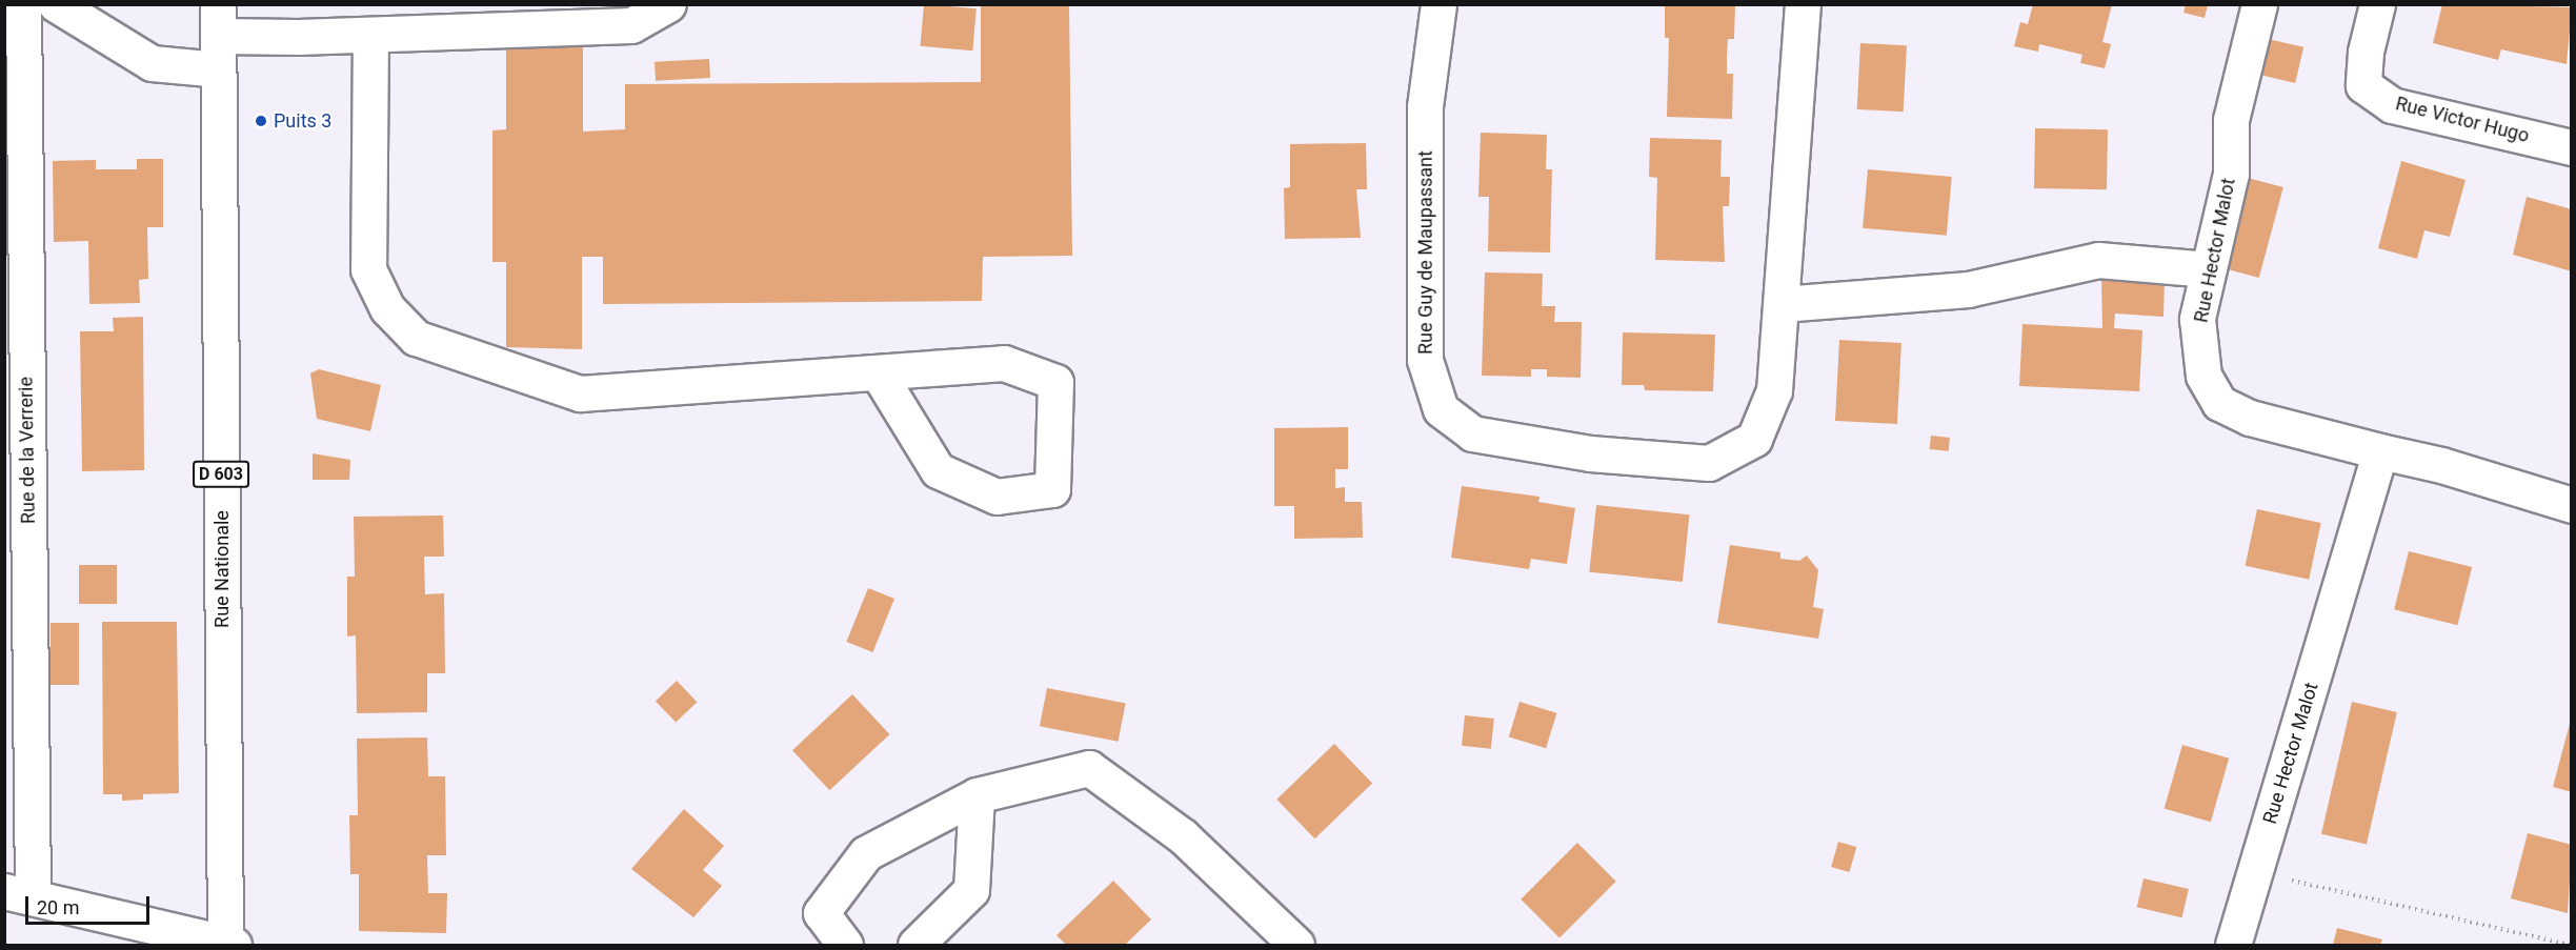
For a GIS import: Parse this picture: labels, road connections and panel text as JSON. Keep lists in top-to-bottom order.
{
  "streets": {
    "street": [
      "Rue Victor Hugo",
      "Rue Hector Malot",
      "Rue Guy de Maupassant",
      "Rue de la Verrerie",
      "D 603",
      "Rue Nationale"
    ]
  },
  "places": ["Puits 3"],
  "scale_bar": "20 m"
}
